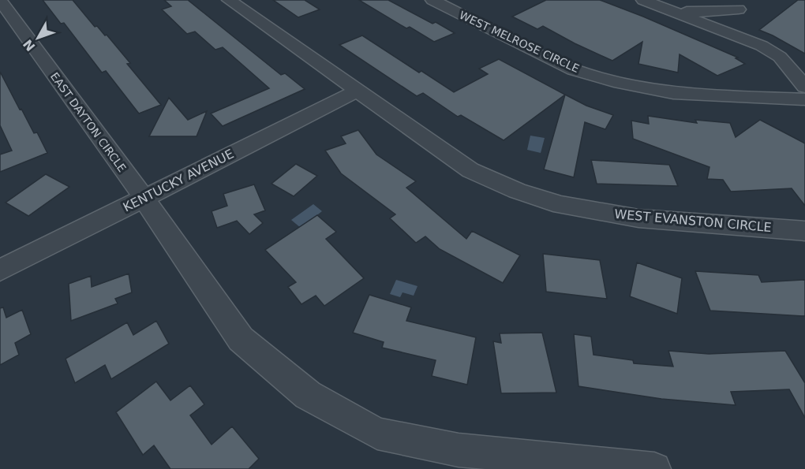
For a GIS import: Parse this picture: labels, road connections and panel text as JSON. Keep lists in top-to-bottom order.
{
  "streets": {
    "street": [
      "WEST MELROSE CIRCLE",
      "EAST DAYTON CIRCLE",
      "KENTUCKY AVENUE",
      "WEST EVANSTON CIRCLE"
    ]
  },
  "crossings": [
    ["EAST DAYTON CIRCLE", "KENTUCKY AVENUE"],
    ["KENTUCKY AVENUE", "WEST EVANSTON CIRCLE"]
  ],
  "north": "bottom left"
}
